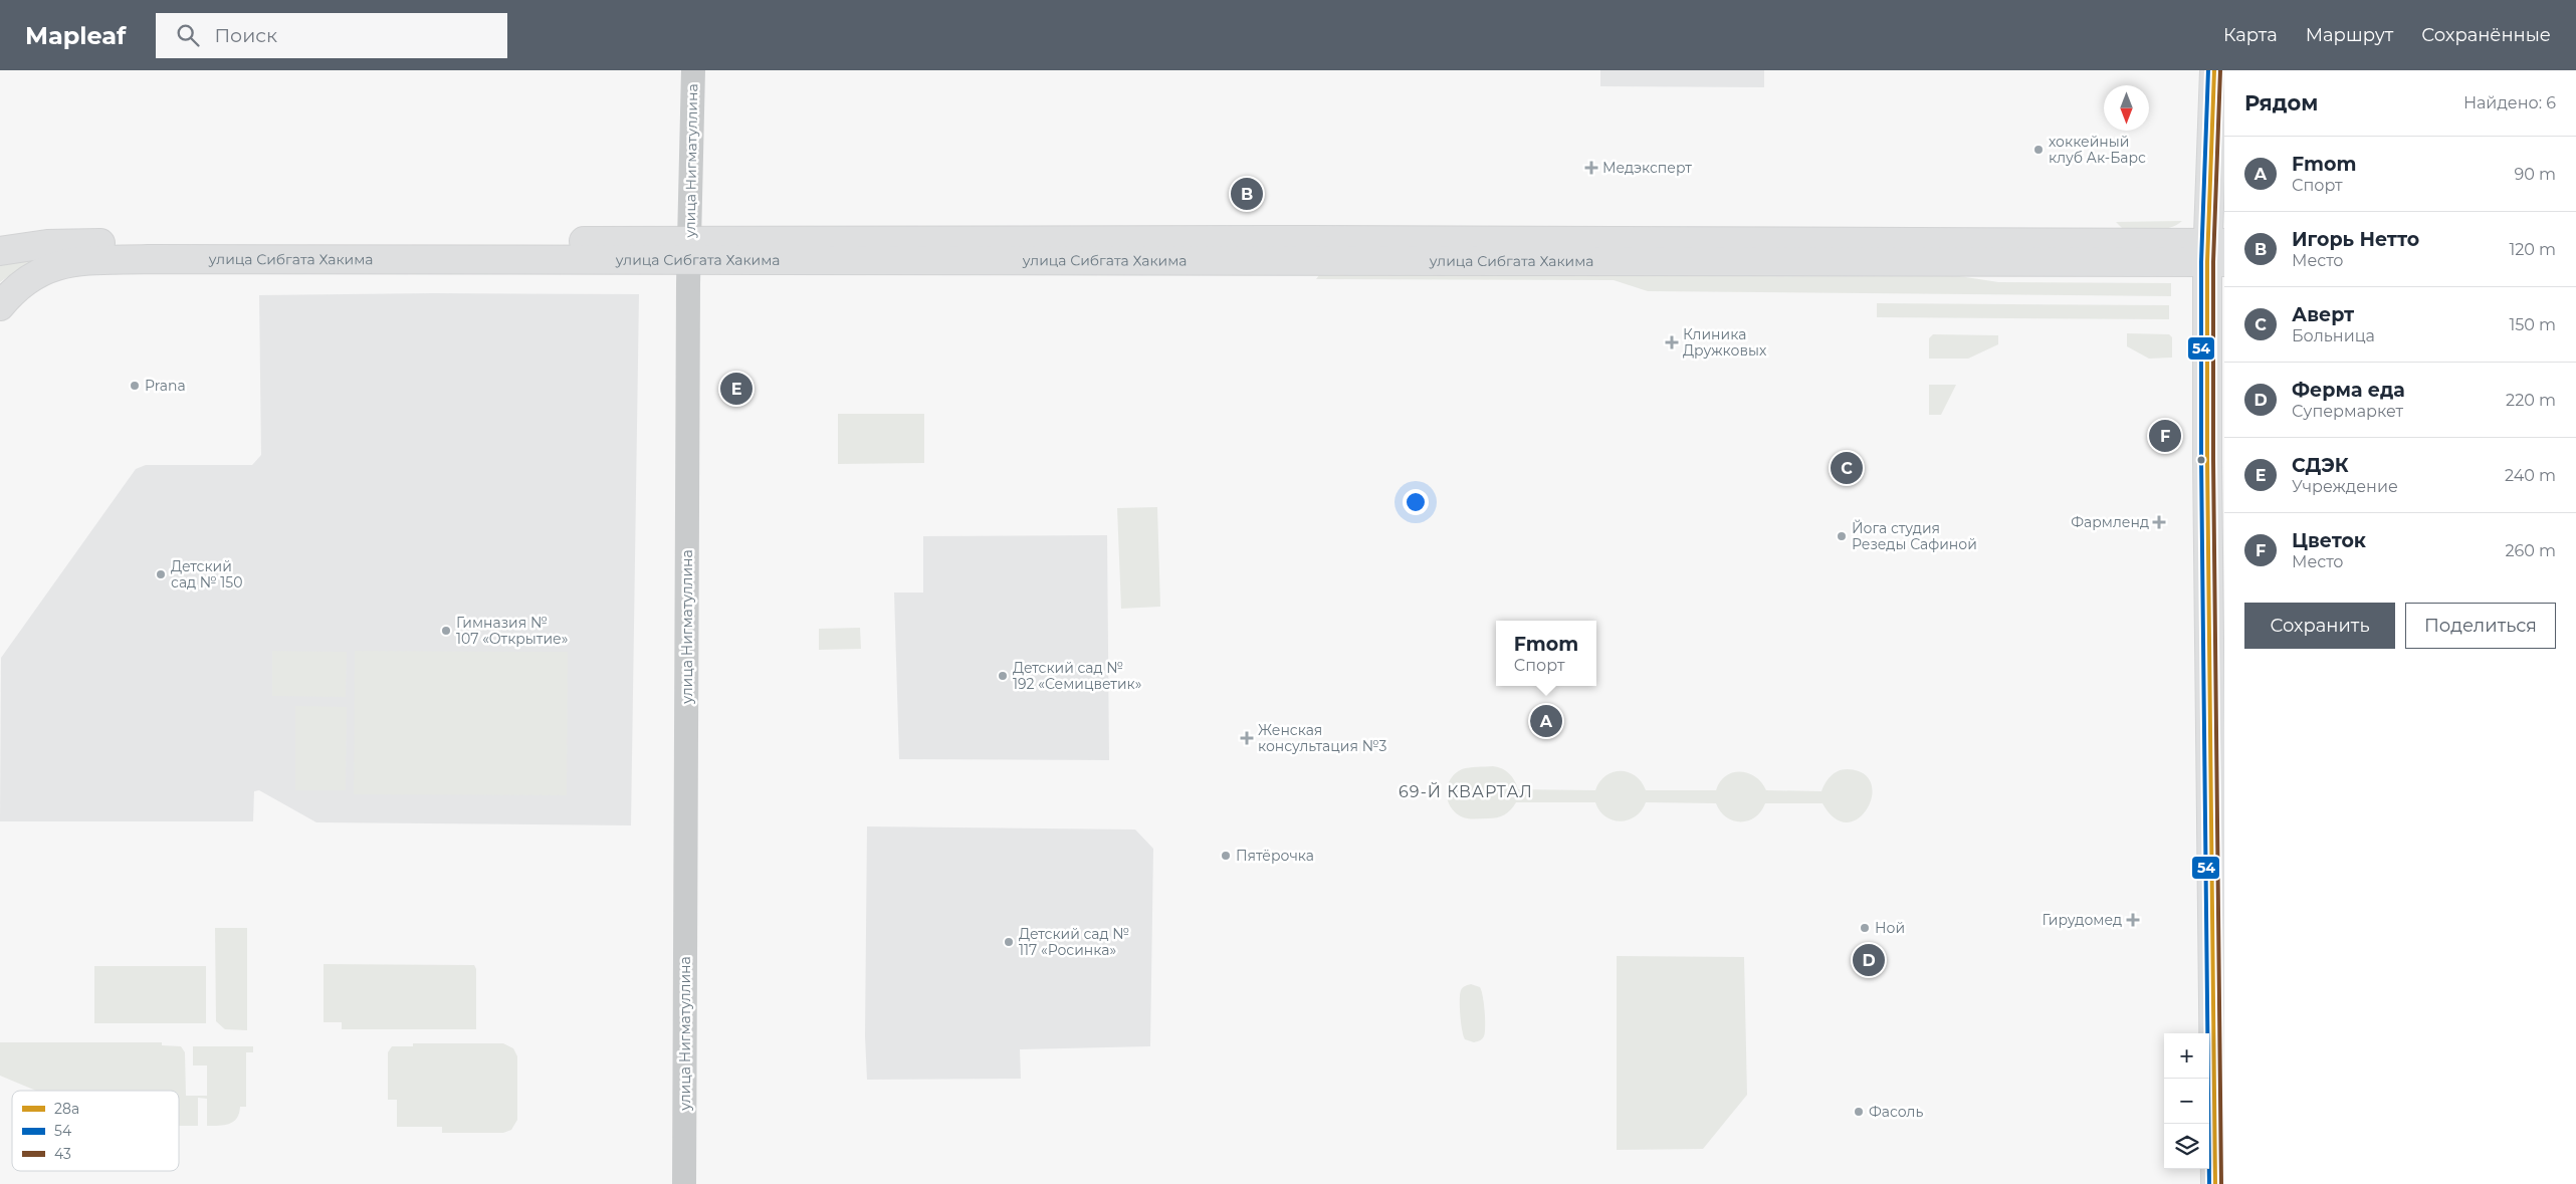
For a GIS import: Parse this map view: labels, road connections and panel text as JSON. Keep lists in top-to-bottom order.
{
  "streets": {
    "main road": ["улица Сибгата Хакима"],
    "street": ["улица Нигматуллина"]
  },
  "crossings": [
    ["улица Нигматуллина", "улица Сибгата Хакима"]
  ],
  "districts": ["69-Й КВАРТАЛ"],
  "places": {
    "other": [
      "хоккейный клуб Ак-Барс",
      "Prana",
      "Йога студия Резеды Сафиной",
      "Детский сад № 150",
      "Гимназия № 107 «Открытие»",
      "Детский сад № 192 «Семицветик»",
      "Пятёрочка",
      "Ной",
      "Детский сад № 117 «Росинка»",
      "Фасоль"
    ],
    "health": [
      "Медэксперт",
      "Клиника Дружковых",
      "Фармленд",
      "Женская консультация №3",
      "Гирудомед"
    ]
  },
  "lines": ["transit line 28a", "transit line 54", "transit line 43"],
  "legend": ["28a", "54", "43"],
  "north": "bottom",
  "page": {
    "header": "Mapleaf",
    "search": "Поиск",
    "nav": ["Карта", "Маршрут", "Сохранённые"],
    "heading": ["Рядом", "Найдено: 6"],
    "list": [
      {
        "mark": "A",
        "name": "Fmom",
        "note": "Спорт",
        "value": "90 m"
      },
      {
        "mark": "B",
        "name": "Игорь Нетто",
        "note": "Место",
        "value": "120 m"
      },
      {
        "mark": "C",
        "name": "Аверт",
        "note": "Больница",
        "value": "150 m"
      },
      {
        "mark": "D",
        "name": "Ферма еда",
        "note": "Супермаркет",
        "value": "220 m"
      },
      {
        "mark": "E",
        "name": "СДЭК",
        "note": "Учреждение",
        "value": "240 m"
      },
      {
        "mark": "F",
        "name": "Цветок",
        "note": "Место",
        "value": "260 m"
      }
    ],
    "pins": [
      "B",
      "E",
      "F",
      "C",
      "A",
      "D"
    ],
    "buttons": ["Сохранить", "Поделиться"],
    "popup": ["Fmom", "Спорт"],
    "map_buttons": ["+", "−"]
  }
}
